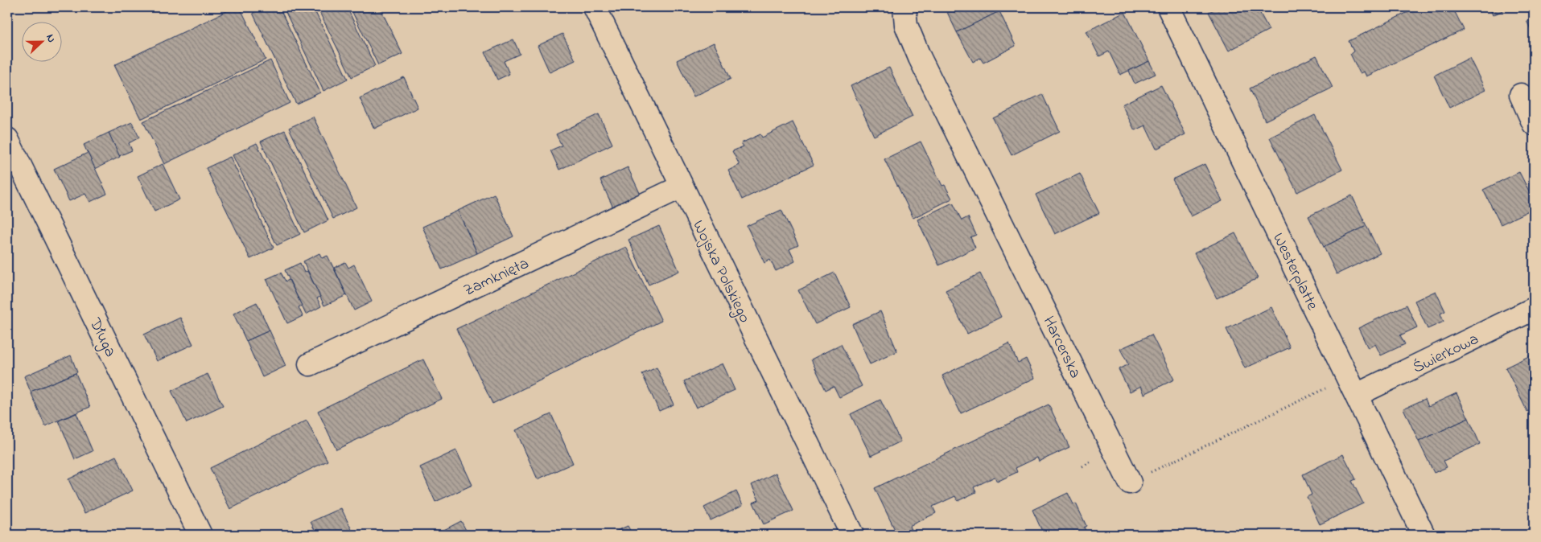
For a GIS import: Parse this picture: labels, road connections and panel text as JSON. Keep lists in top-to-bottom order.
{
  "streets": {
    "street": [
      "Wojska Polskiego",
      "Westerplatte",
      "Zamknięta",
      "Długa",
      "Harcerska",
      "Świerkowa"
    ]
  },
  "crossings": [
    ["Wojska Polskiego", "Zamknięta"],
    ["Westerplatte", "Świerkowa"]
  ],
  "north": "right"
}
